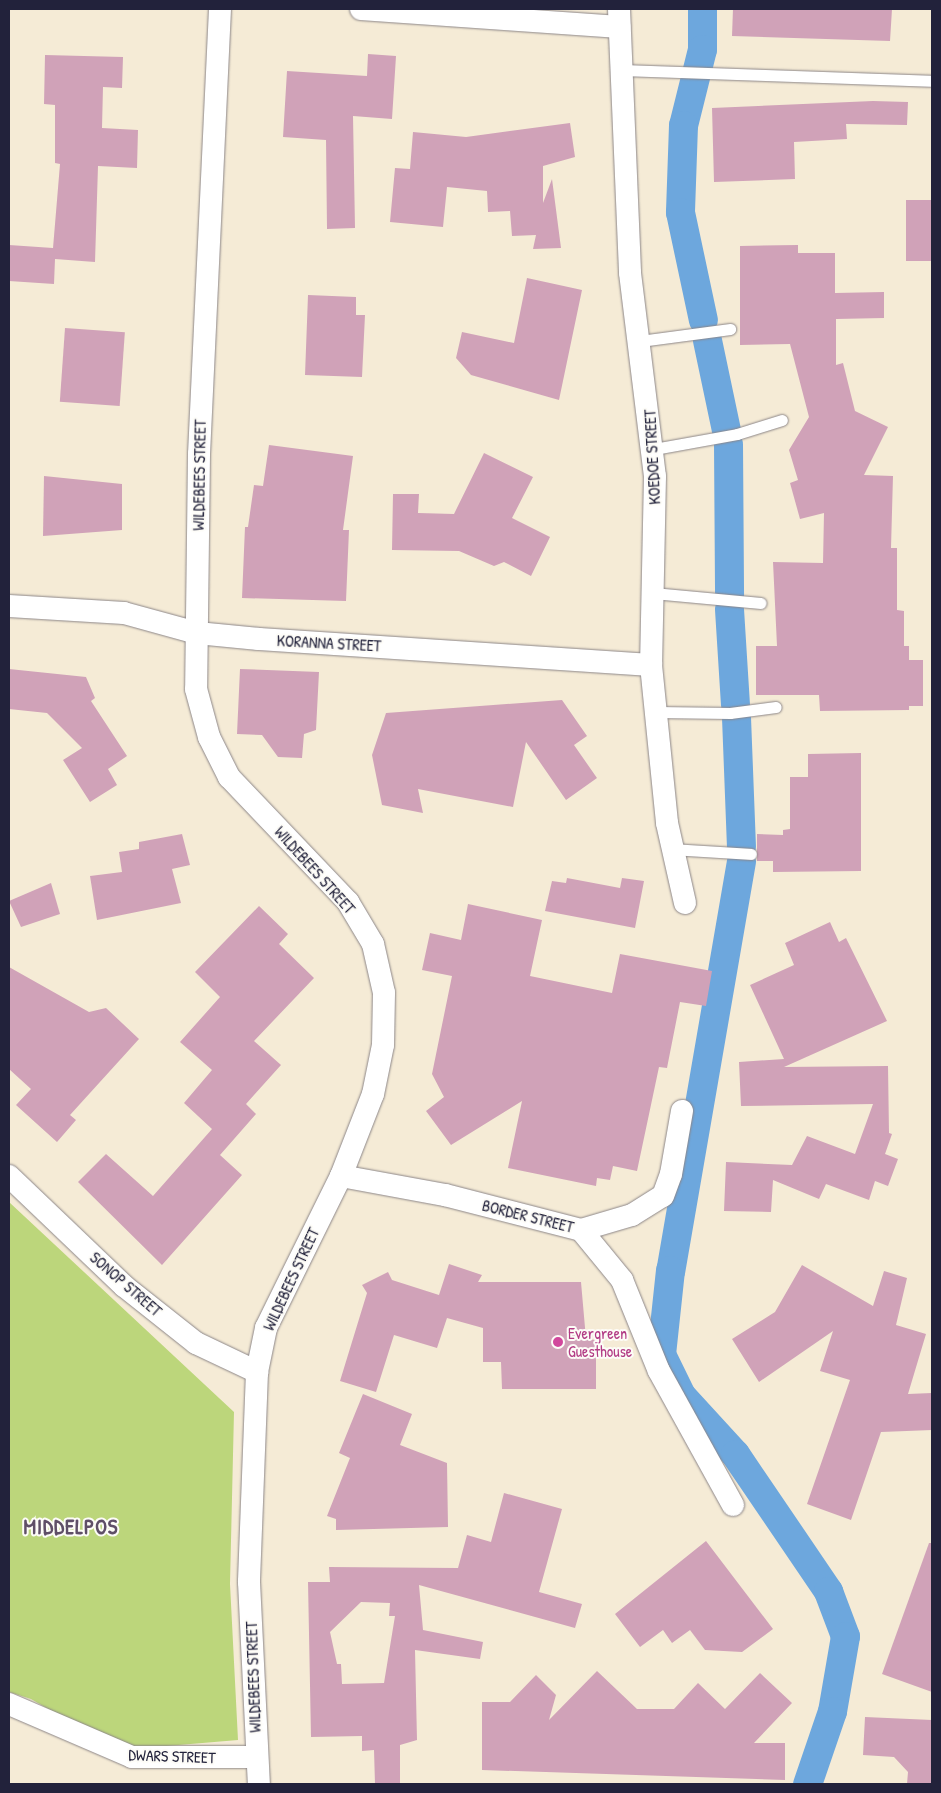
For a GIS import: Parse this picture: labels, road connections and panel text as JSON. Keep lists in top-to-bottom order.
{
  "streets": {
    "street": [
      "KOEDOE STREET",
      "WILDEBEES STREET",
      "KORANNA STREET",
      "BORDER STREET",
      "SONOP STREET",
      "DWARS STREET"
    ]
  },
  "crossings": [
    ["KOEDOE STREET", "KORANNA STREET"],
    ["WILDEBEES STREET", "KORANNA STREET"],
    ["WILDEBEES STREET", "BORDER STREET"],
    ["WILDEBEES STREET", "SONOP STREET"],
    ["WILDEBEES STREET", "DWARS STREET"]
  ],
  "districts": ["MIDDELPOS"],
  "places": ["Evergreen Guesthouse"]
}
